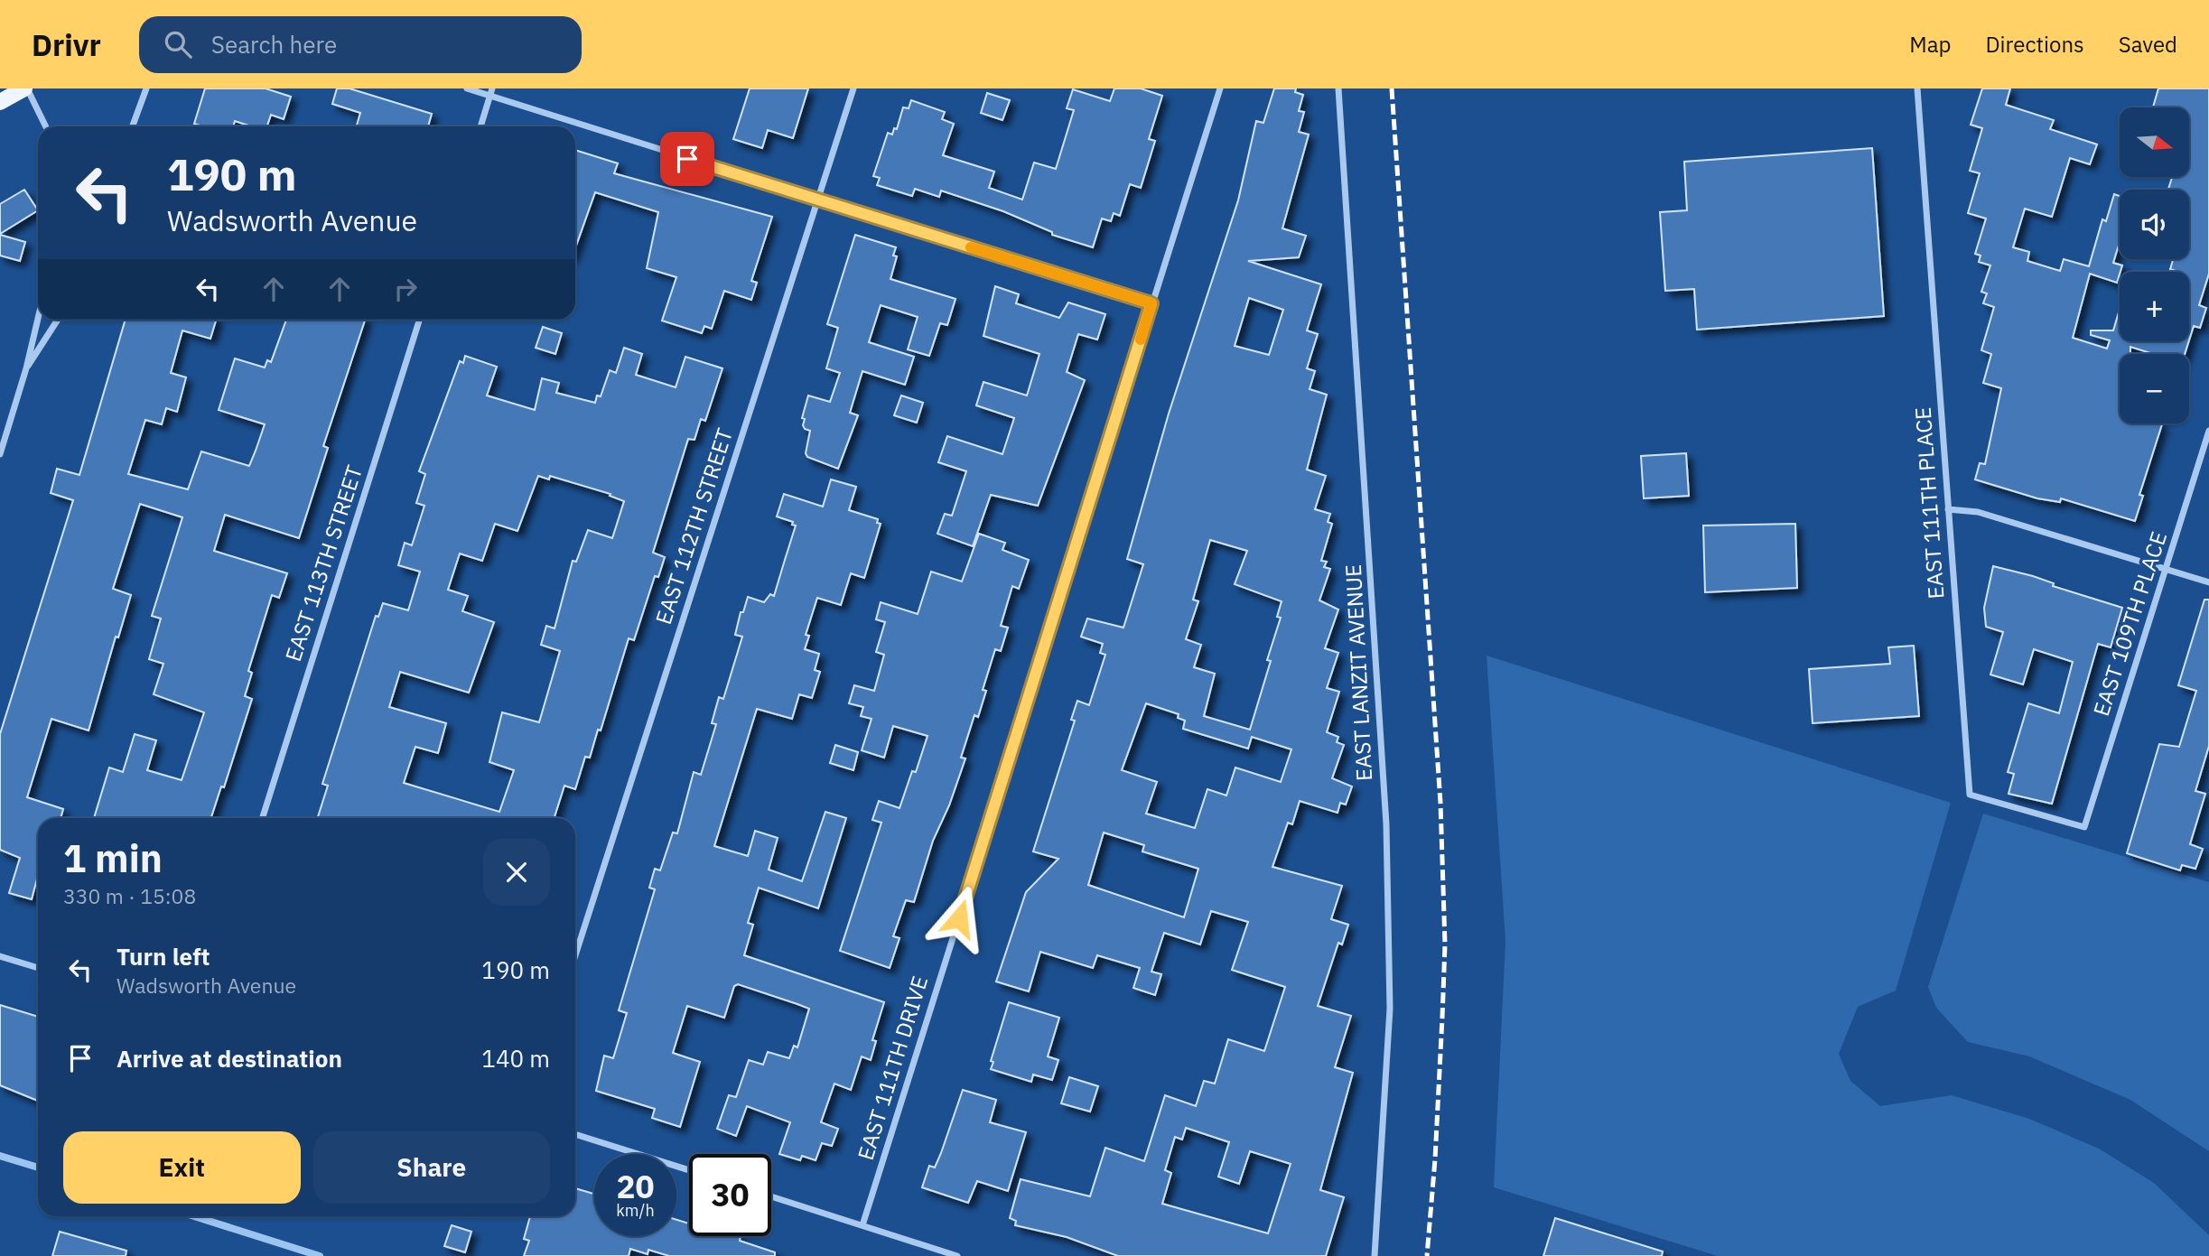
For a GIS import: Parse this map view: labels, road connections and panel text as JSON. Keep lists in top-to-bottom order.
{
  "streets": {
    "street": [
      "EAST 111TH PLACE",
      "EAST 112TH STREET",
      "EAST 113TH STREET",
      "EAST 109TH PLACE",
      "EAST LANZIT AVENUE",
      "EAST 111TH DRIVE"
    ]
  },
  "crossings": [
    ["EAST 111TH PLACE", "EAST 109TH PLACE"]
  ],
  "north": "right",
  "page": {
    "header": "Drivr",
    "search": "Search here",
    "nav": ["Map", "Directions", "Saved"],
    "map_buttons": ["+", "−"],
    "turn": ["190 m", "Wadsworth Avenue"],
    "heading": ["1 min", "330 m · 15:08"],
    "list": [
      {
        "name": "Turn left",
        "note": "Wadsworth Avenue",
        "value": "190 m"
      },
      {
        "name": "Arrive at destination",
        "value": "140 m"
      }
    ],
    "buttons": ["Exit", "Share"],
    "speed": "20 km/h",
    "limit": "30"
  }
}
